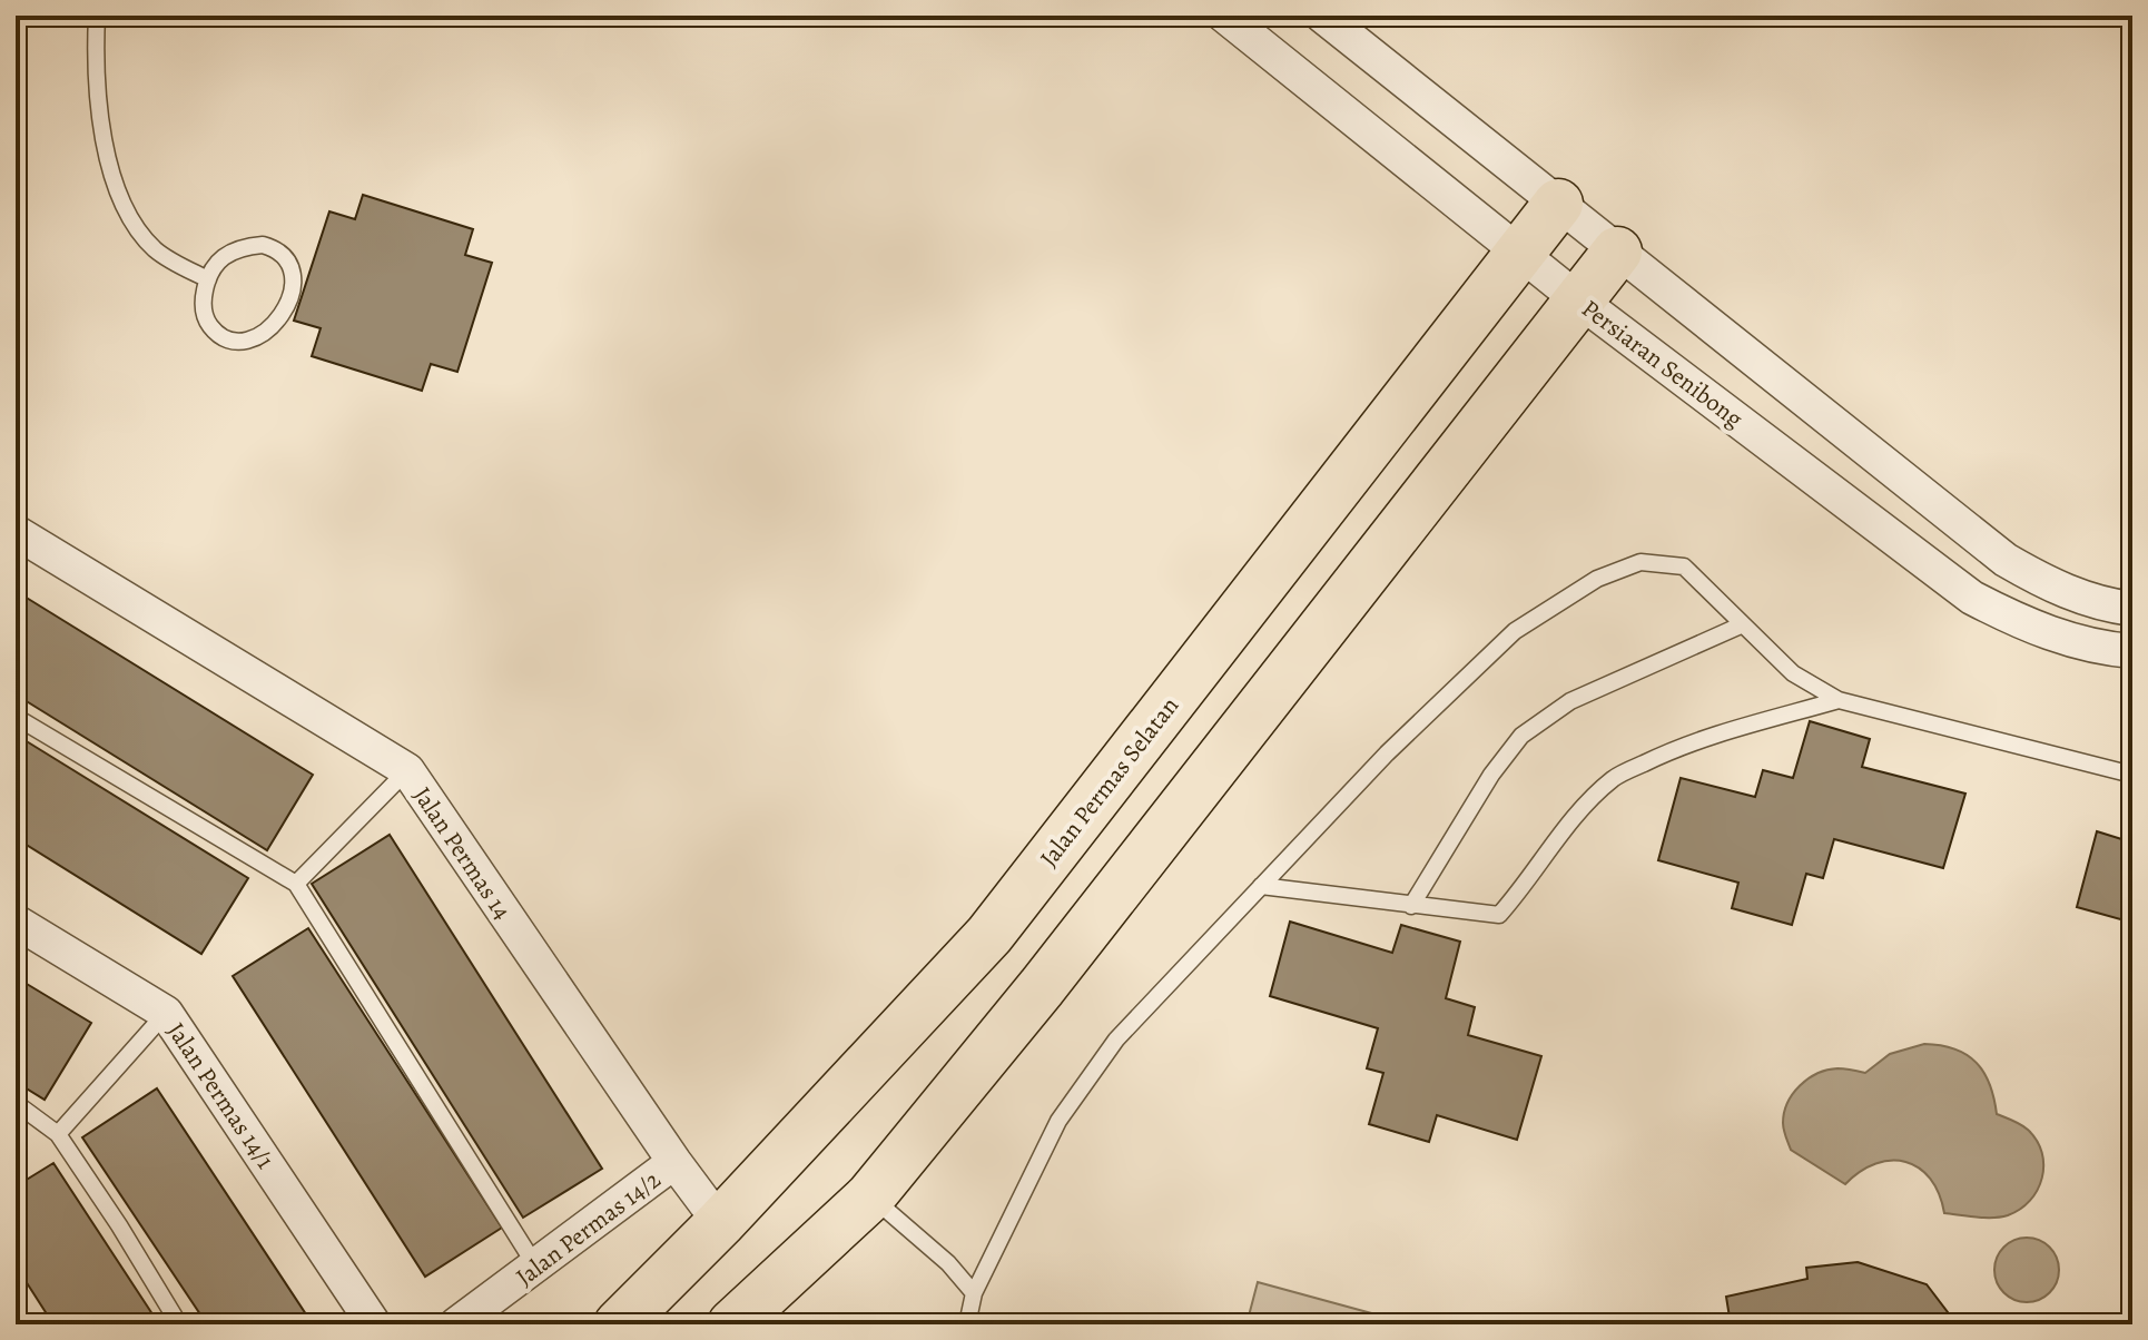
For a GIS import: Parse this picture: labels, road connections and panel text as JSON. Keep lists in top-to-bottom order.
{
  "streets": {
    "main road": ["Jalan Permas Selatan"],
    "street": [
      "Persiaran Senibong",
      "Jalan Permas 14",
      "Jalan Permas 14/1",
      "Jalan Permas 14/2"
    ]
  },
  "crossings": [
    ["Persiaran Senibong", "Jalan Permas Selatan"],
    ["Jalan Permas Selatan", "Jalan Permas 14"],
    ["Jalan Permas 14", "Jalan Permas 14/2"]
  ]
}
